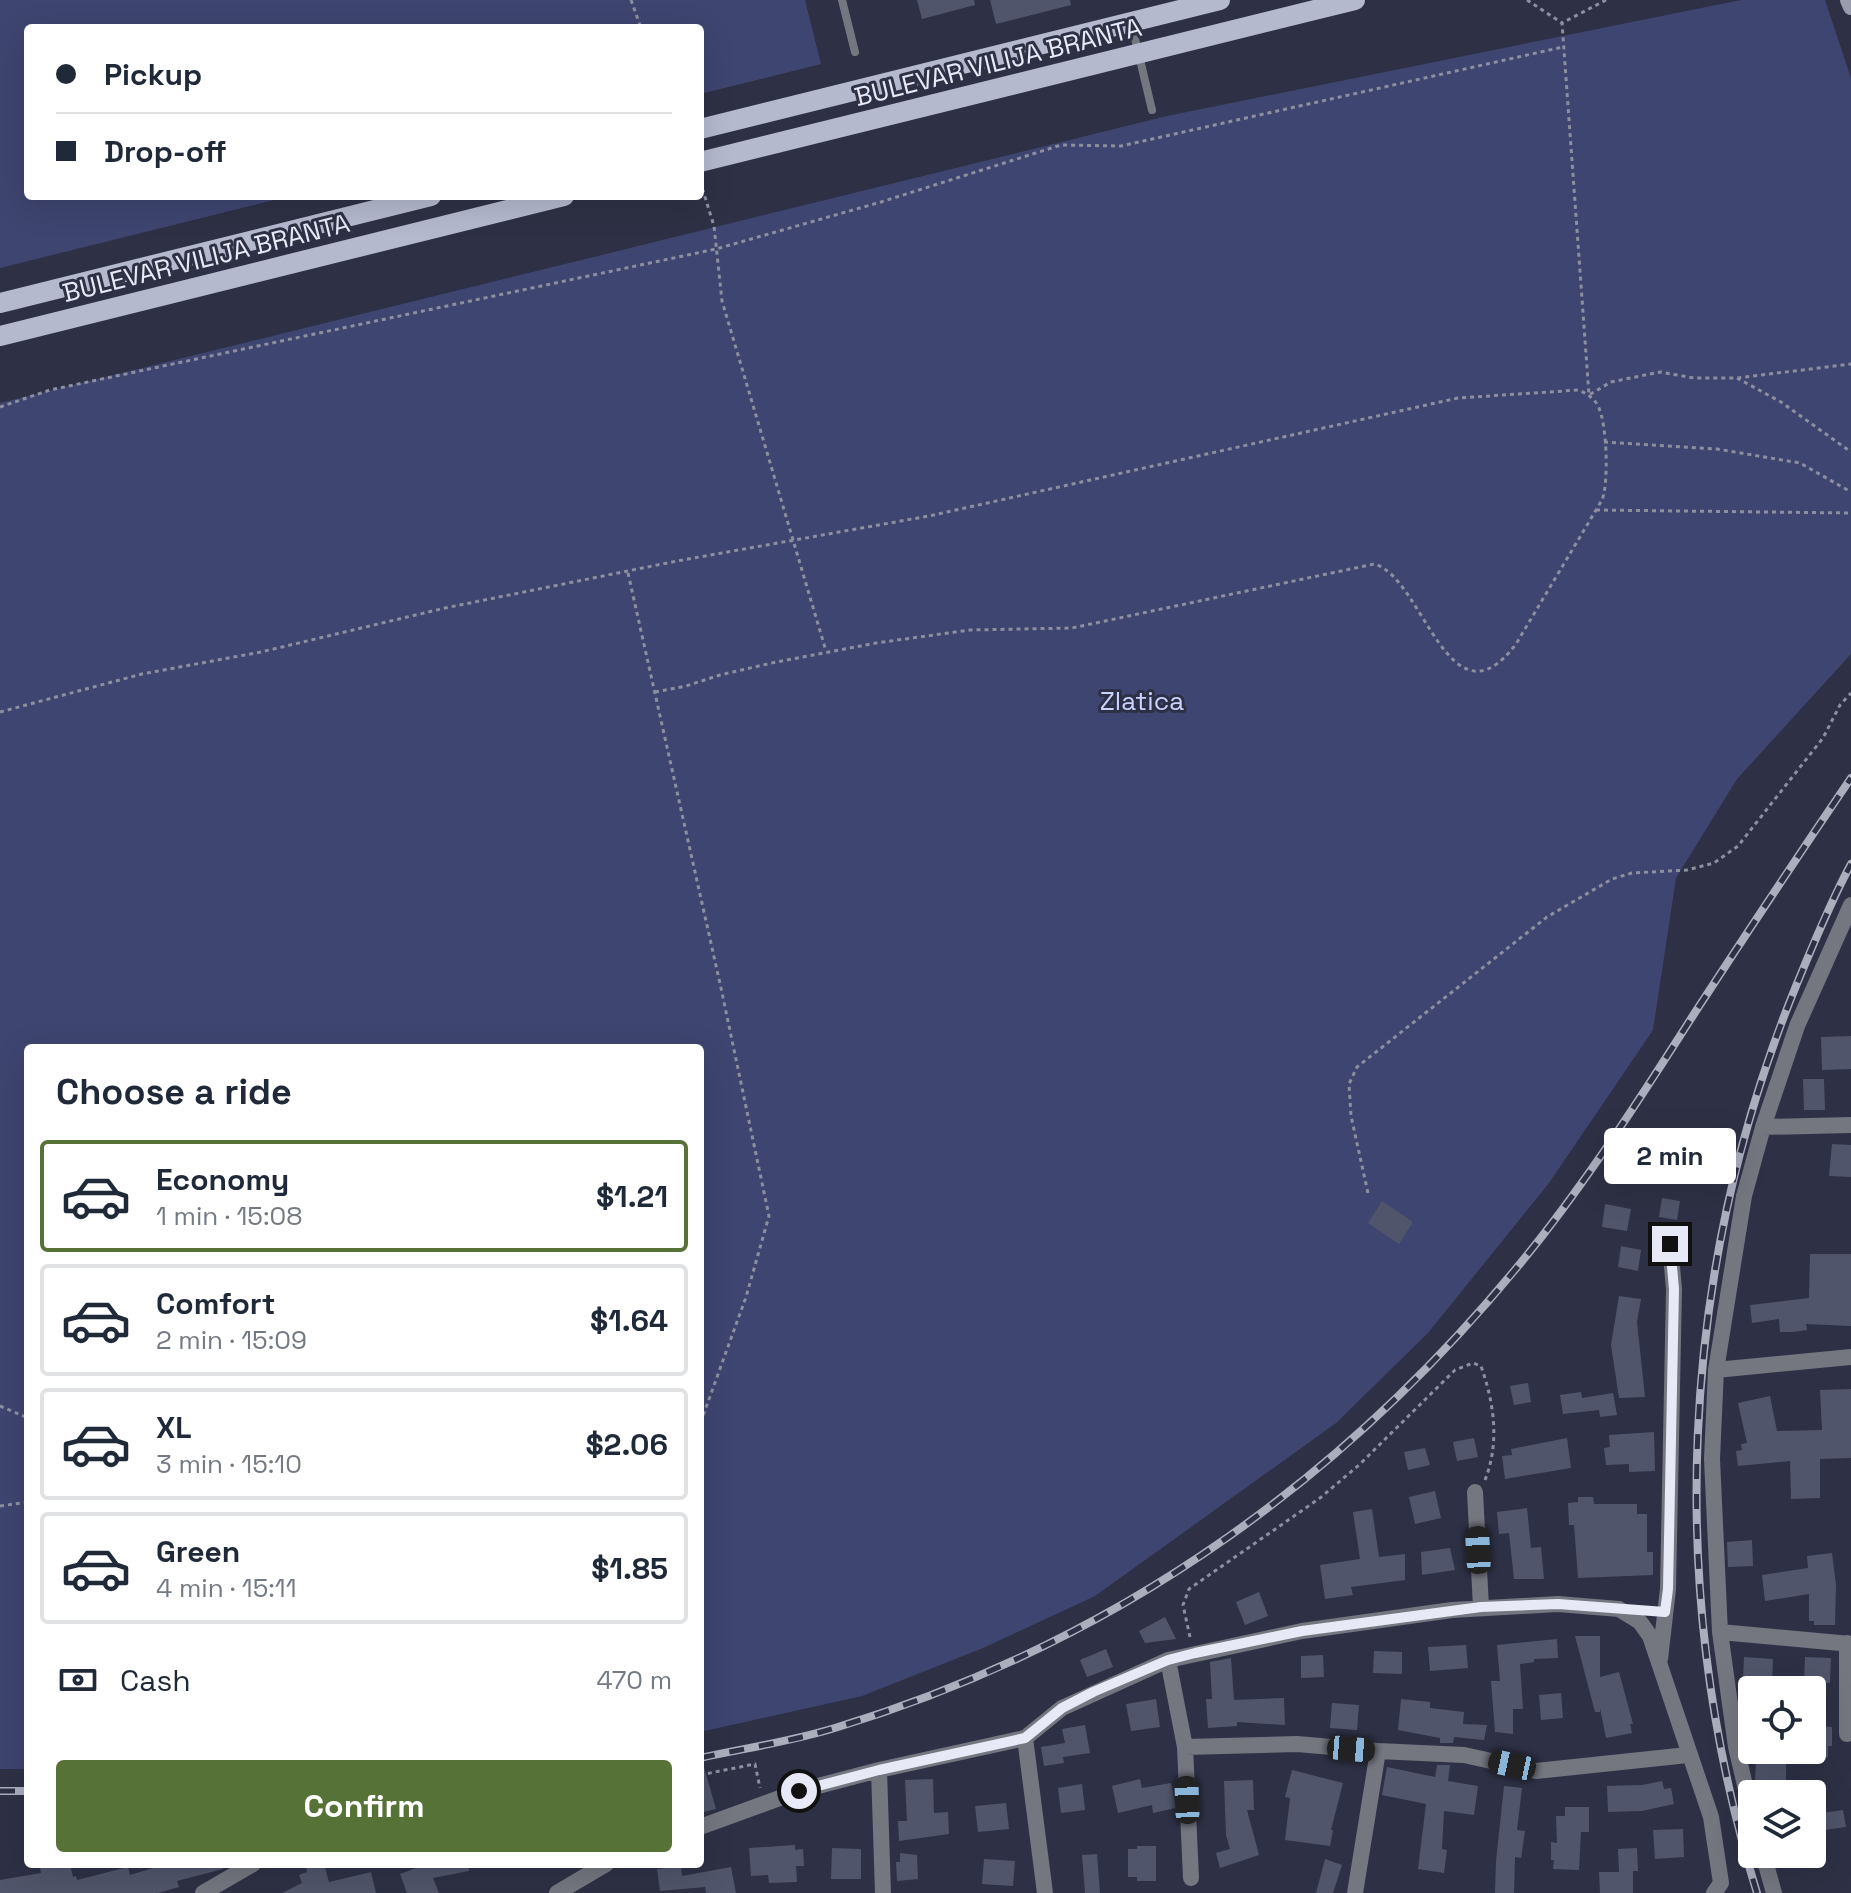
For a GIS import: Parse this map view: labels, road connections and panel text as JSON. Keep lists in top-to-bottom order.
{
  "streets": {
    "main road": ["BULEVAR VILIJA BRANTA"]
  },
  "parks": ["Zlatica"],
  "page": {
    "banner": ["Pickup", "Drop-off"],
    "heading": "Choose a ride",
    "bubble": "2 min",
    "list": [
      {
        "name": "Economy",
        "note": "1 min · 15:08",
        "value": "$1.21"
      },
      {
        "name": "Comfort",
        "note": "2 min · 15:09",
        "value": "$1.64"
      },
      {
        "name": "XL",
        "note": "3 min · 15:10",
        "value": "$2.06"
      },
      {
        "name": "Green",
        "note": "4 min · 15:11",
        "value": "$1.85"
      }
    ],
    "pay": ["Cash", "470 m"],
    "buttons": "Confirm"
  }
}
